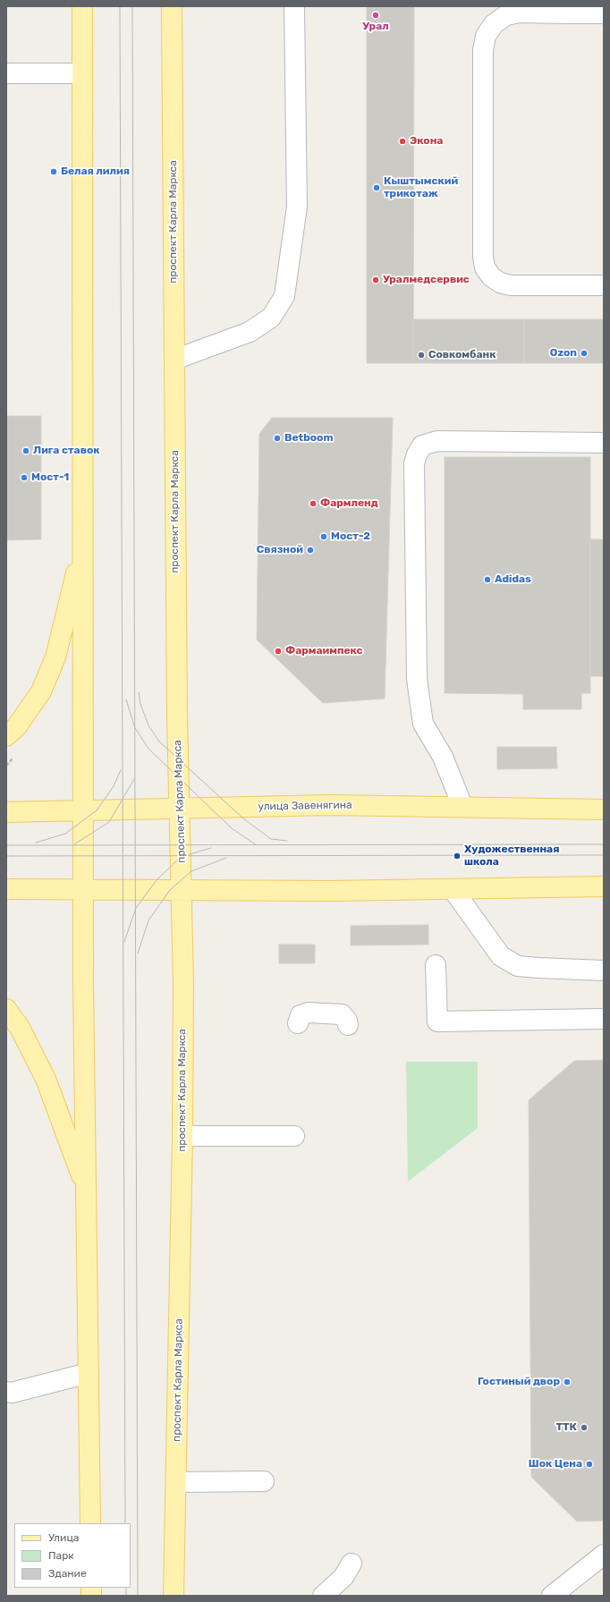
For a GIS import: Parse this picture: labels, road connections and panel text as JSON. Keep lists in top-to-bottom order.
{
  "streets": {
    "main road": ["проспект Карла Маркса", "улица Завенягина"]
  },
  "crossings": [
    ["проспект Карла Маркса", "улица Завенягина"]
  ],
  "places": [
    "Урал",
    "Экона",
    "Белая лилия",
    "Кыштымский трикотаж",
    "Уралмедсервис",
    "Ozon",
    "Совкомбанк",
    "Betboom",
    "Лига ставок",
    "Мост-1",
    "Фармленд",
    "Мост-2",
    "Связной",
    "Adidas",
    "Фармаимпекс",
    "Художественная школа",
    "Гостиный двор",
    "ТТК",
    "Шок Цена"
  ],
  "legend": ["Улица", "Парк", "Здание"]
}
